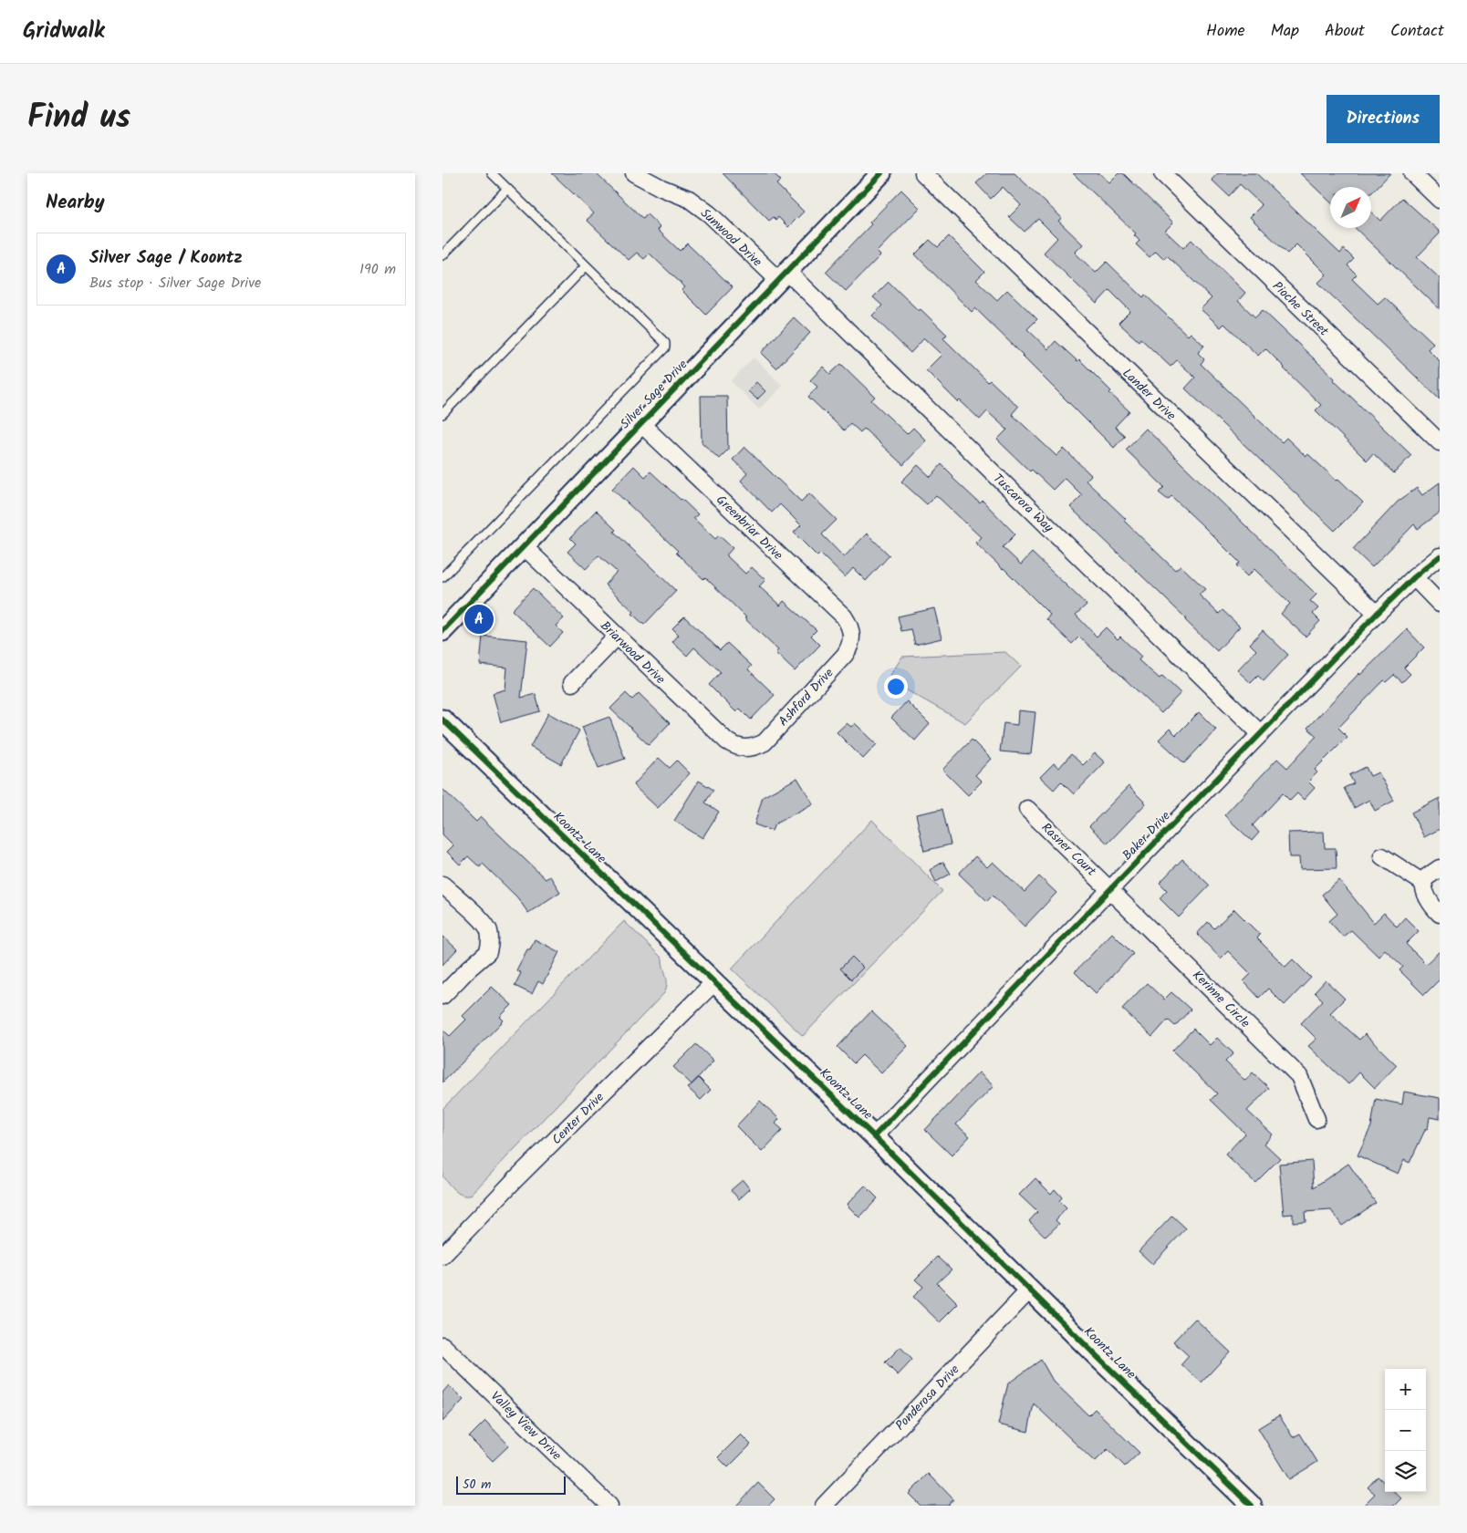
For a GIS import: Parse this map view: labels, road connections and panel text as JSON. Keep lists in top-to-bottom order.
{
  "streets": {
    "street": [
      "Sunwood Drive",
      "Pioche Street",
      "Silver Sage Drive",
      "Lander Drive",
      "Tuscarora Way",
      "Greenbriar Drive",
      "Briarwood Drive",
      "Ashford Drive",
      "Baker Drive",
      "Koontz Lane",
      "Rasner Court",
      "Kerinne Circle",
      "Center Drive",
      "Ponderosa Drive",
      "Valley View Drive"
    ]
  },
  "crossings": [
    ["Sunwood Drive", "Silver Sage Drive"],
    ["Sunwood Drive", "Tuscarora Way"],
    ["Silver Sage Drive", "Tuscarora Way"],
    ["Silver Sage Drive", "Greenbriar Drive"],
    ["Silver Sage Drive", "Briarwood Drive"],
    ["Lander Drive", "Baker Drive"],
    ["Tuscarora Way", "Baker Drive"],
    ["Greenbriar Drive", "Ashford Drive"],
    ["Briarwood Drive", "Ashford Drive"],
    ["Baker Drive", "Koontz Lane"],
    ["Baker Drive", "Rasner Court"],
    ["Baker Drive", "Kerinne Circle"],
    ["Koontz Lane", "Center Drive"],
    ["Koontz Lane", "Ponderosa Drive"],
    ["Rasner Court", "Kerinne Circle"]
  ],
  "scale_bar": "50 m",
  "north": "top right",
  "page": {
    "header": "Gridwalk",
    "nav": [
      "Home",
      "Map",
      "About",
      "Contact"
    ],
    "title": "Find us",
    "buttons": "Directions",
    "heading": "Nearby",
    "list": [
      {
        "mark": "A",
        "name": "Silver Sage / Koontz",
        "note": "Bus stop · Silver Sage Drive",
        "value": "190 m"
      }
    ],
    "pins": "A",
    "map_buttons": ["+", "−"],
    "scale": "50 m"
  }
}
